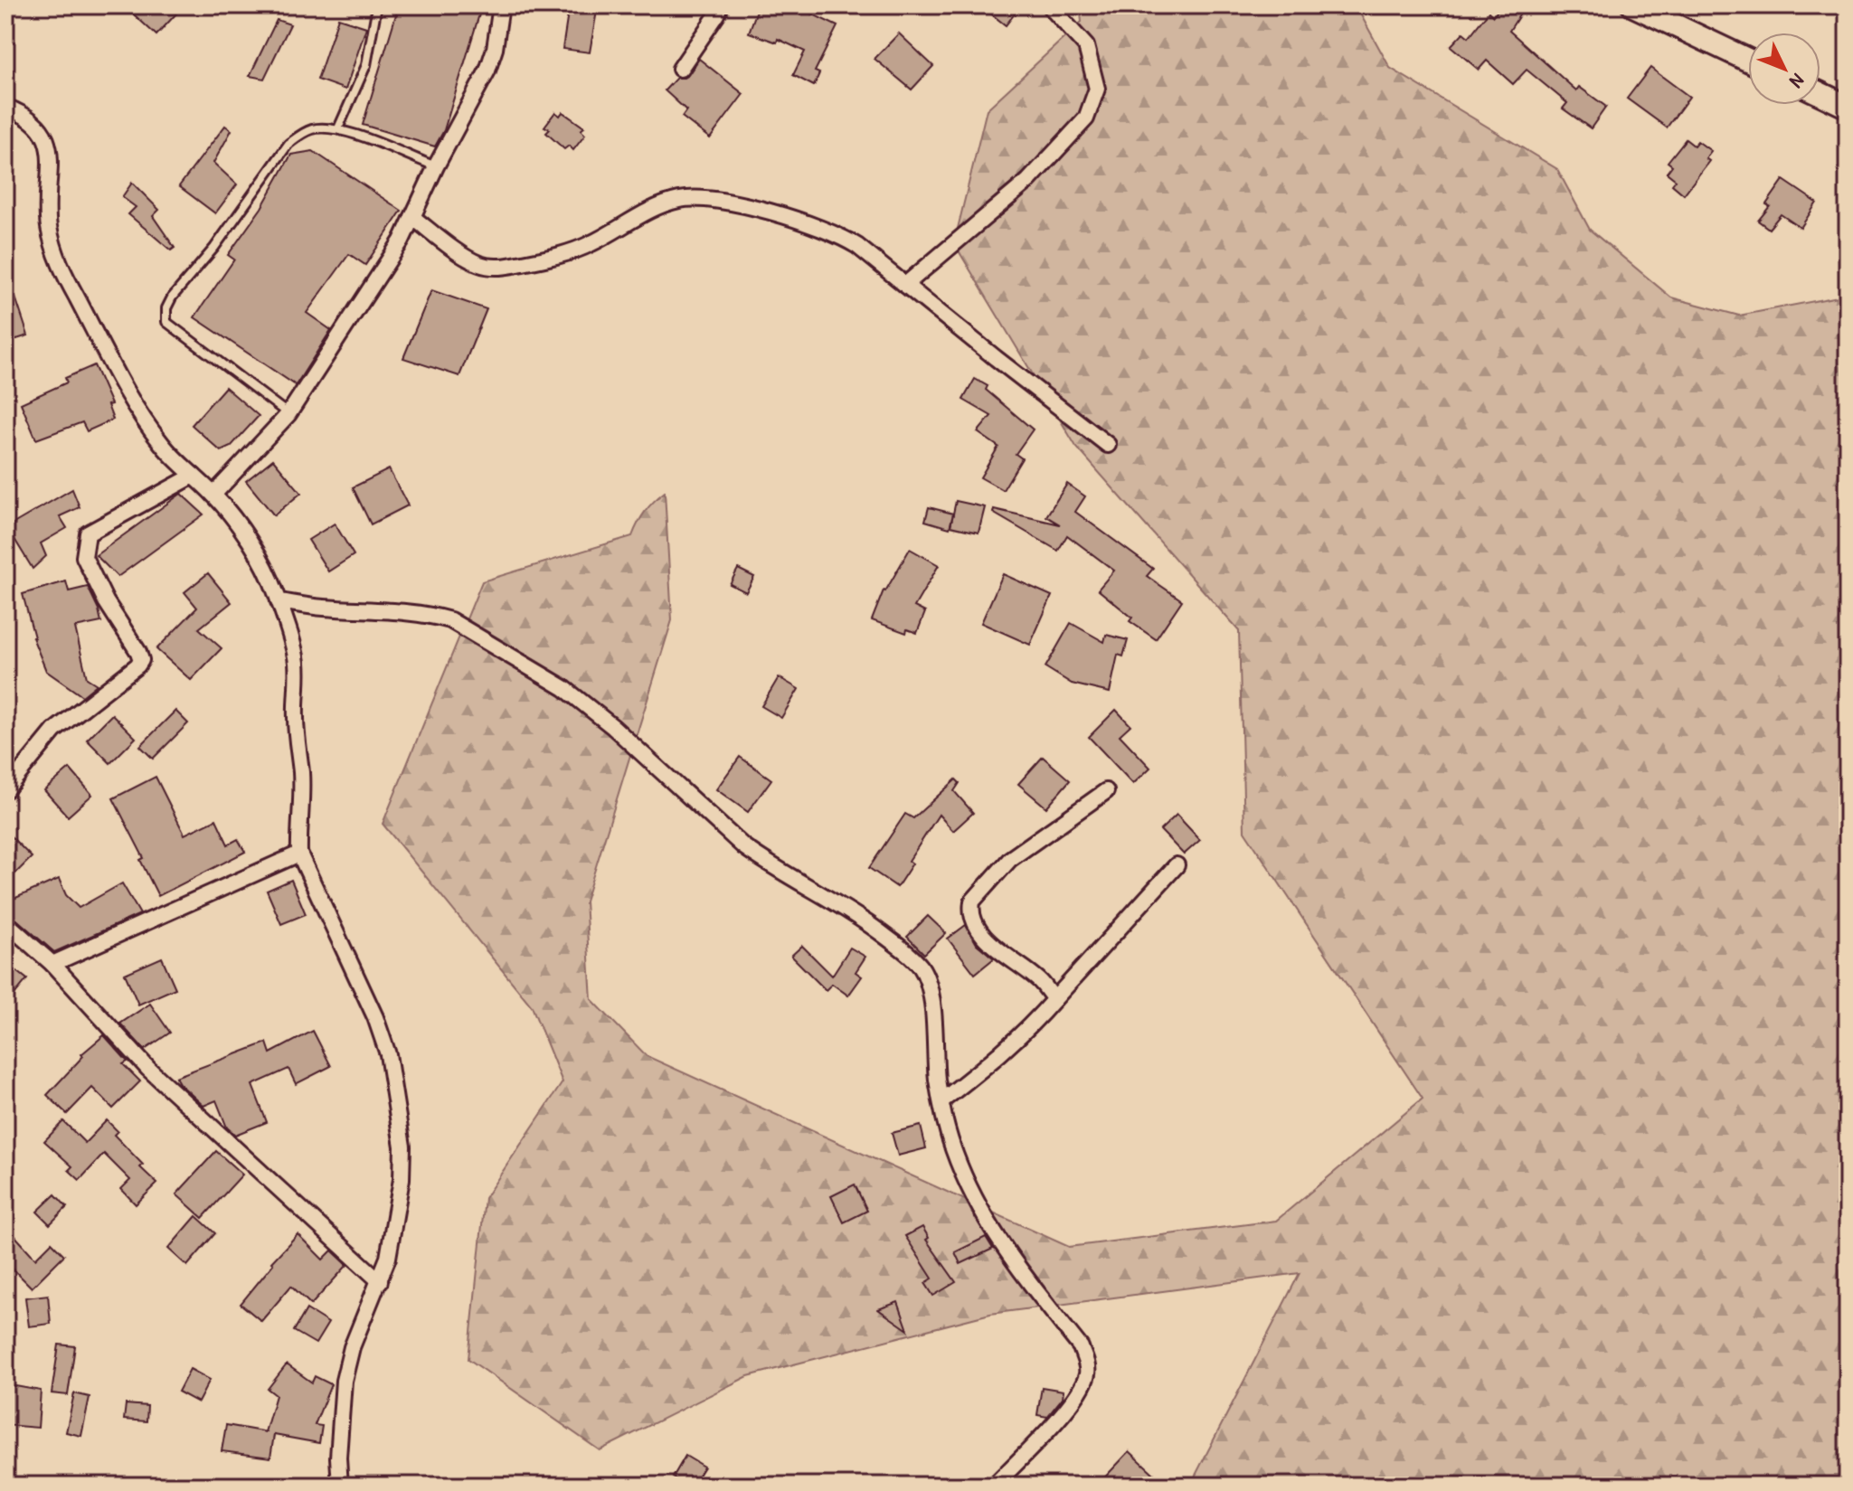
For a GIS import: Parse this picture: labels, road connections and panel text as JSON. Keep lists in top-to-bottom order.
{
  "north": "bottom right"
}
